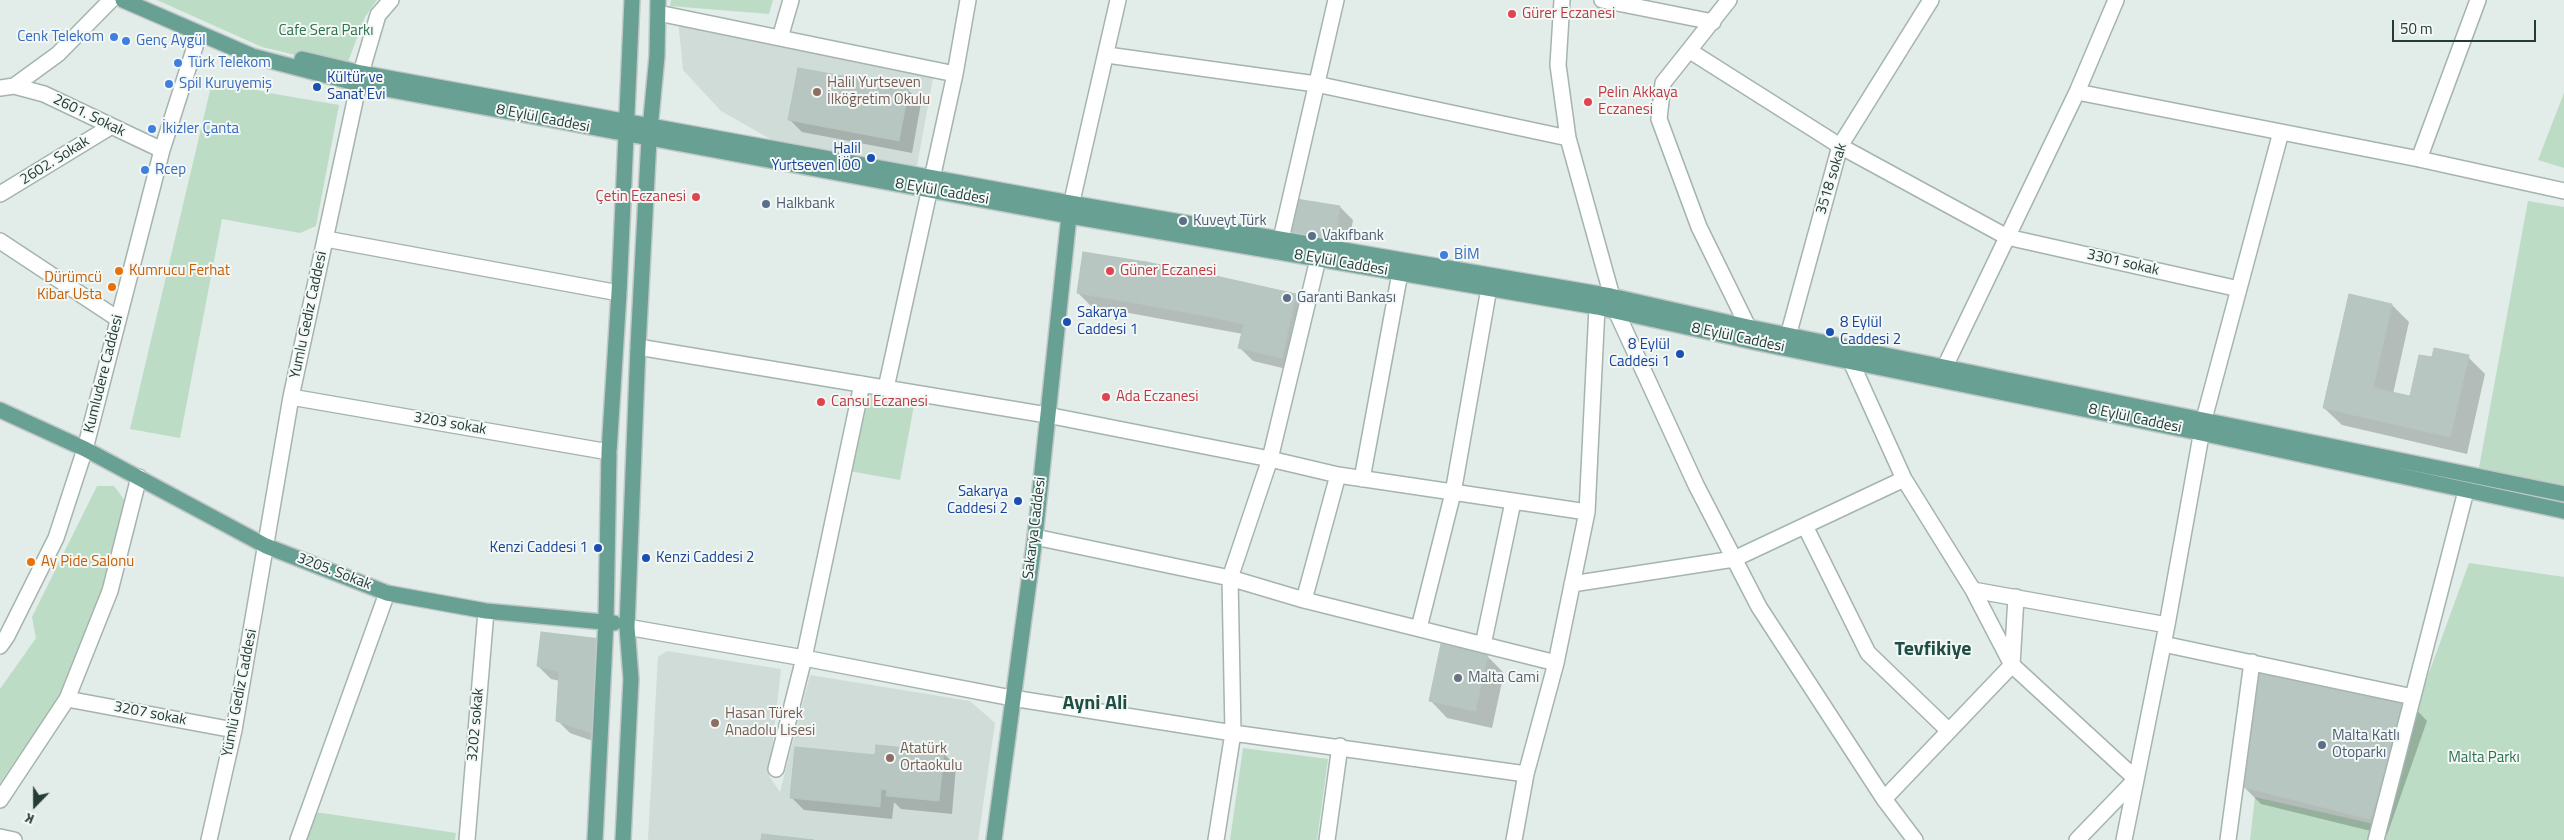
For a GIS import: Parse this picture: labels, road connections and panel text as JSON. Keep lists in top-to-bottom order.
{
  "streets": {
    "main road": ["8 Eylül Caddesi", "Sakarya Caddesi", "3205. Sokak"],
    "street": [
      "2601. Sokak",
      "2602. Sokak",
      "3518 sokak",
      "3301 sokak",
      "Yumlu Gediz Caddesi",
      "Kumludere Caddesi",
      "3203 sokak",
      "Yümlü Gediz Caddesi",
      "3207 sokak",
      "3202 sokak"
    ]
  },
  "crossings": [
    ["2601. Sokak", "2602. Sokak"],
    ["2601. Sokak", "Kumludere Caddesi"],
    ["8 Eylül Caddesi", "3518 sokak"],
    ["8 Eylül Caddesi", "Yumlu Gediz Caddesi"],
    ["8 Eylül Caddesi", "Kumludere Caddesi"],
    ["8 Eylül Caddesi", "Sakarya Caddesi"],
    ["3518 sokak", "3301 sokak"],
    ["Yumlu Gediz Caddesi", "3203 sokak"],
    ["Yumlu Gediz Caddesi", "3205. Sokak"],
    ["Yumlu Gediz Caddesi", "Yümlü Gediz Caddesi"],
    ["Kumludere Caddesi", "3205. Sokak"],
    ["3205. Sokak", "Yümlü Gediz Caddesi"],
    ["3205. Sokak", "3202 sokak"],
    ["Yümlü Gediz Caddesi", "3207 sokak"]
  ],
  "districts": ["Tevfikiye", "Ayni Ali"],
  "parks": ["Cafe Sera Parkı", "Malta Parkı"],
  "places": [
    "Gürer Eczanesi",
    "Cenk Telekom",
    "Genç Aygül",
    "Türk Telekom",
    "Spil Kuruyemiş",
    "Kültür ve Sanat Evi",
    "Halil Yurtseven İlköğretim Okulu",
    "Pelin Akkaya Eczanesi",
    "İkizler Çanta",
    "Halil Yurtseven İÖO",
    "Rcep",
    "Çetin Eczanesi",
    "Halkbank",
    "Kuveyt Türk",
    "Vakıfbank",
    "BİM",
    "Kumrucu Ferhat",
    "Güner Eczanesi",
    "Dürümcü Kibar Usta",
    "Garanti Bankası",
    "Sakarya Caddesi 1",
    "8 Eylül Caddesi 2",
    "8 Eylül Caddesi 1",
    "Ada Eczanesi",
    "Cansu Eczanesi",
    "Sakarya Caddesi 2",
    "Kenzi Caddesi 1",
    "Kenzi Caddesi 2",
    "Ay Pide Salonu",
    "Malta Cami",
    "Hasan Türek Anadolu Lisesi",
    "Malta Katlı Otoparkı",
    "Atatürk Ortaokulu"
  ],
  "scale_bar": "50 m",
  "north": "bottom"
}
